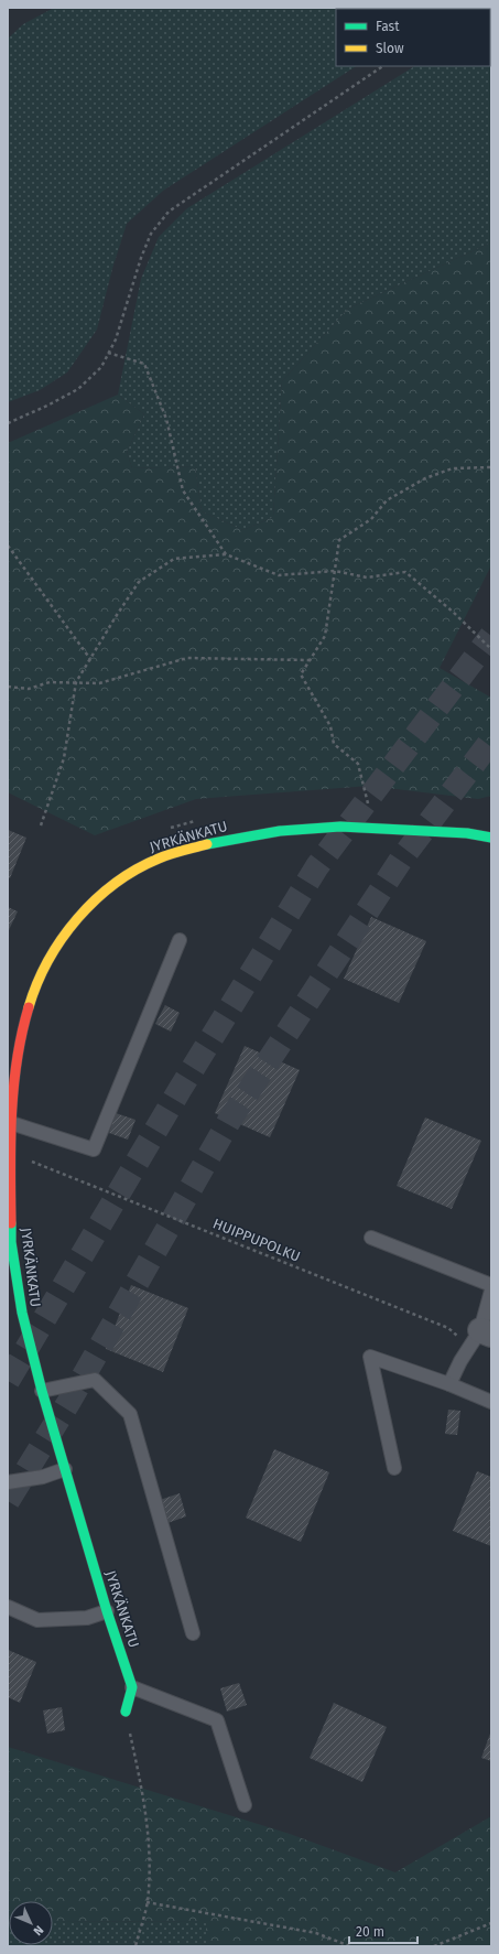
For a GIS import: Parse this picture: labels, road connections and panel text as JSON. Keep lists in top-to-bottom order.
{
  "streets": {
    "street": ["JYRKÄNKATU"],
    "path": ["HUIPPUPOLKU"]
  },
  "crossings": [
    ["JYRKÄNKATU", "HUIPPUPOLKU"]
  ],
  "legend": ["Fast", "Slow"],
  "scale_bar": "20 m",
  "north": "bottom right"
}
